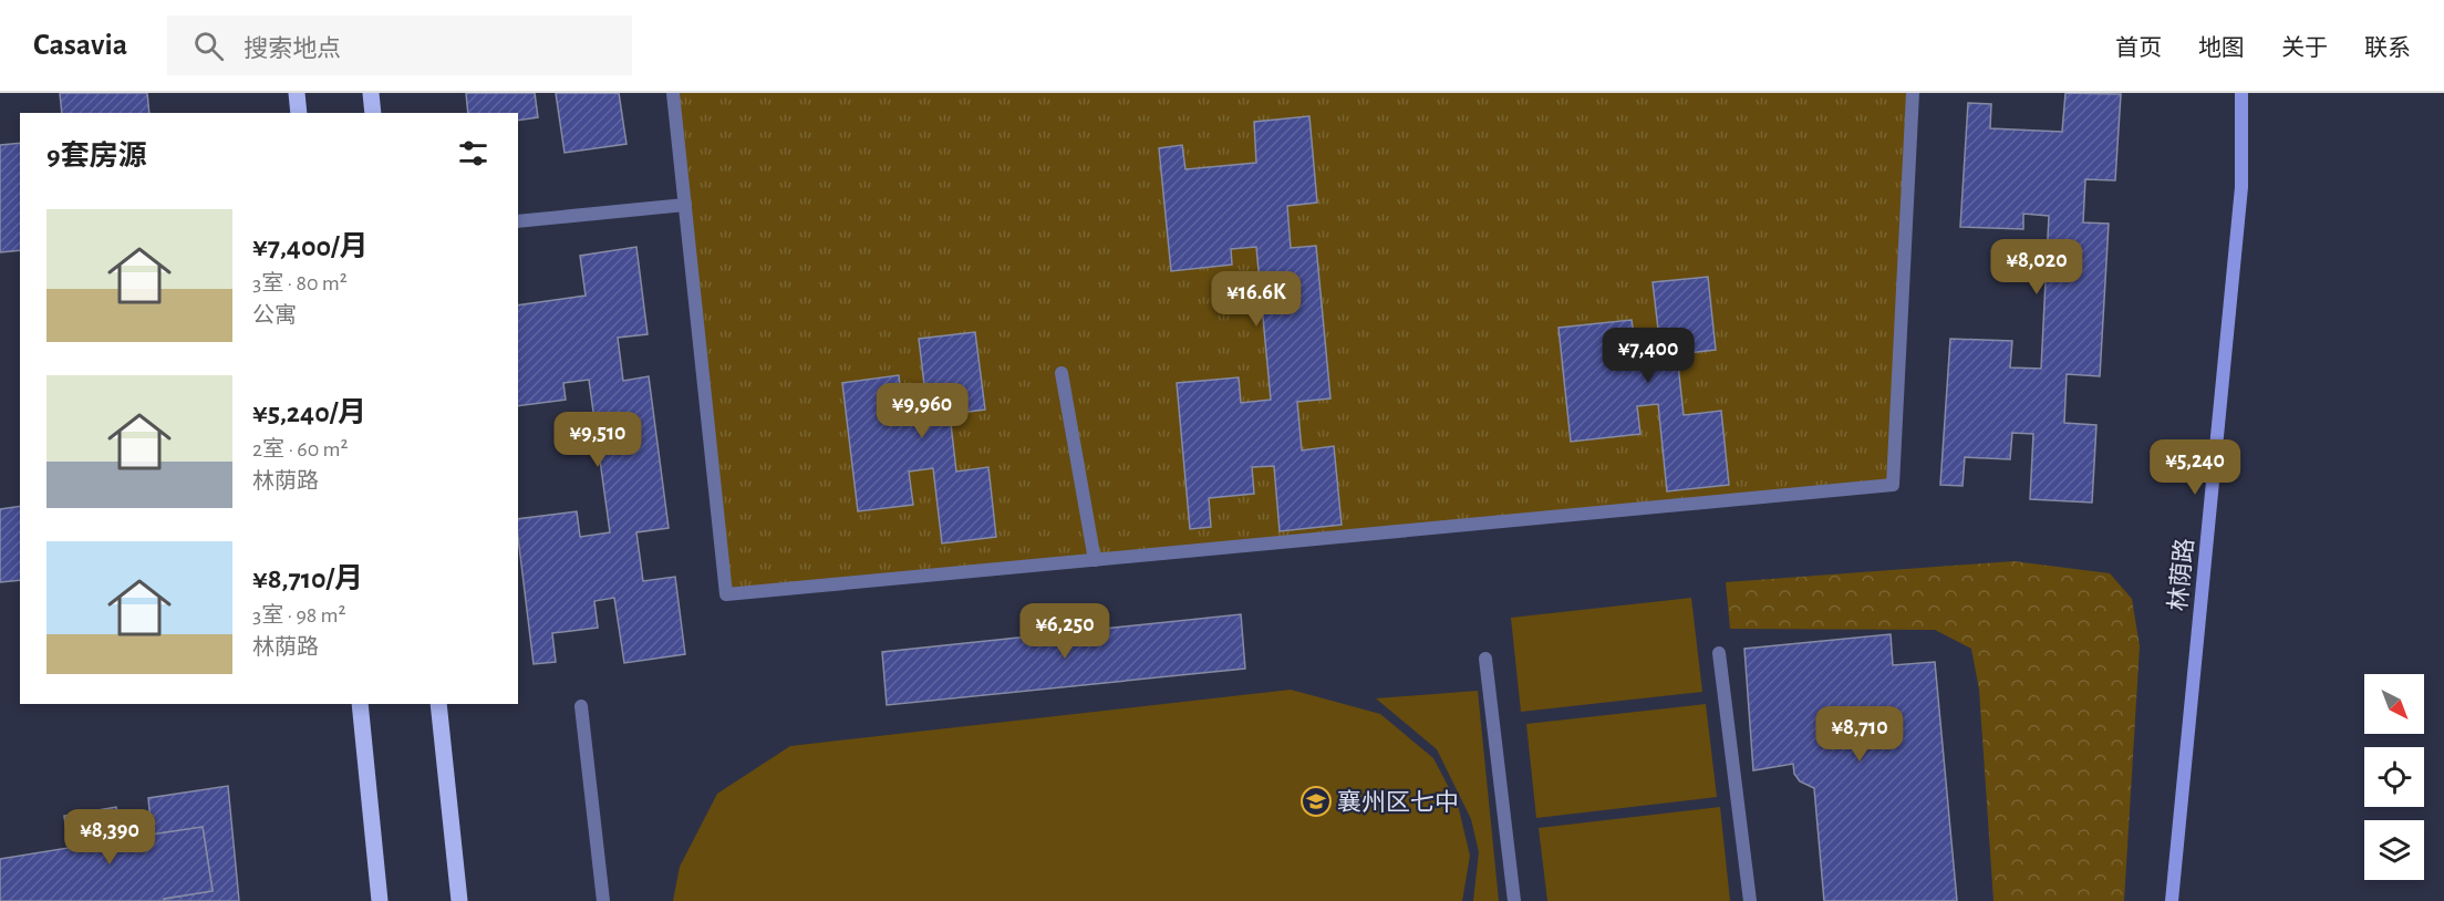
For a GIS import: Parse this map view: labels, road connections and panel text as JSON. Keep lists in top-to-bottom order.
{
  "streets": {
    "street": ["林荫路"]
  },
  "places": {
    "school or university": ["襄州区七中"]
  },
  "north": "bottom right",
  "page": {
    "header": "Casavia",
    "search": "搜索地点",
    "nav": [
      "首页",
      "地图",
      "关于",
      "联系"
    ],
    "heading": "9套房源",
    "list": [
      {
        "name": "¥7,400/月",
        "note": "3室 · 80 m² · 公寓"
      },
      {
        "name": "¥5,240/月",
        "note": "2室 · 60 m² · 林荫路"
      },
      {
        "name": "¥8,710/月",
        "note": "3室 · 98 m² · 林荫路"
      }
    ],
    "price": [
      "¥8,020",
      "¥16.6K",
      "¥7,400",
      "¥9,960",
      "¥9,510",
      "¥5,240",
      "¥6,250",
      "¥8,710",
      "¥8,390"
    ]
  }
}
